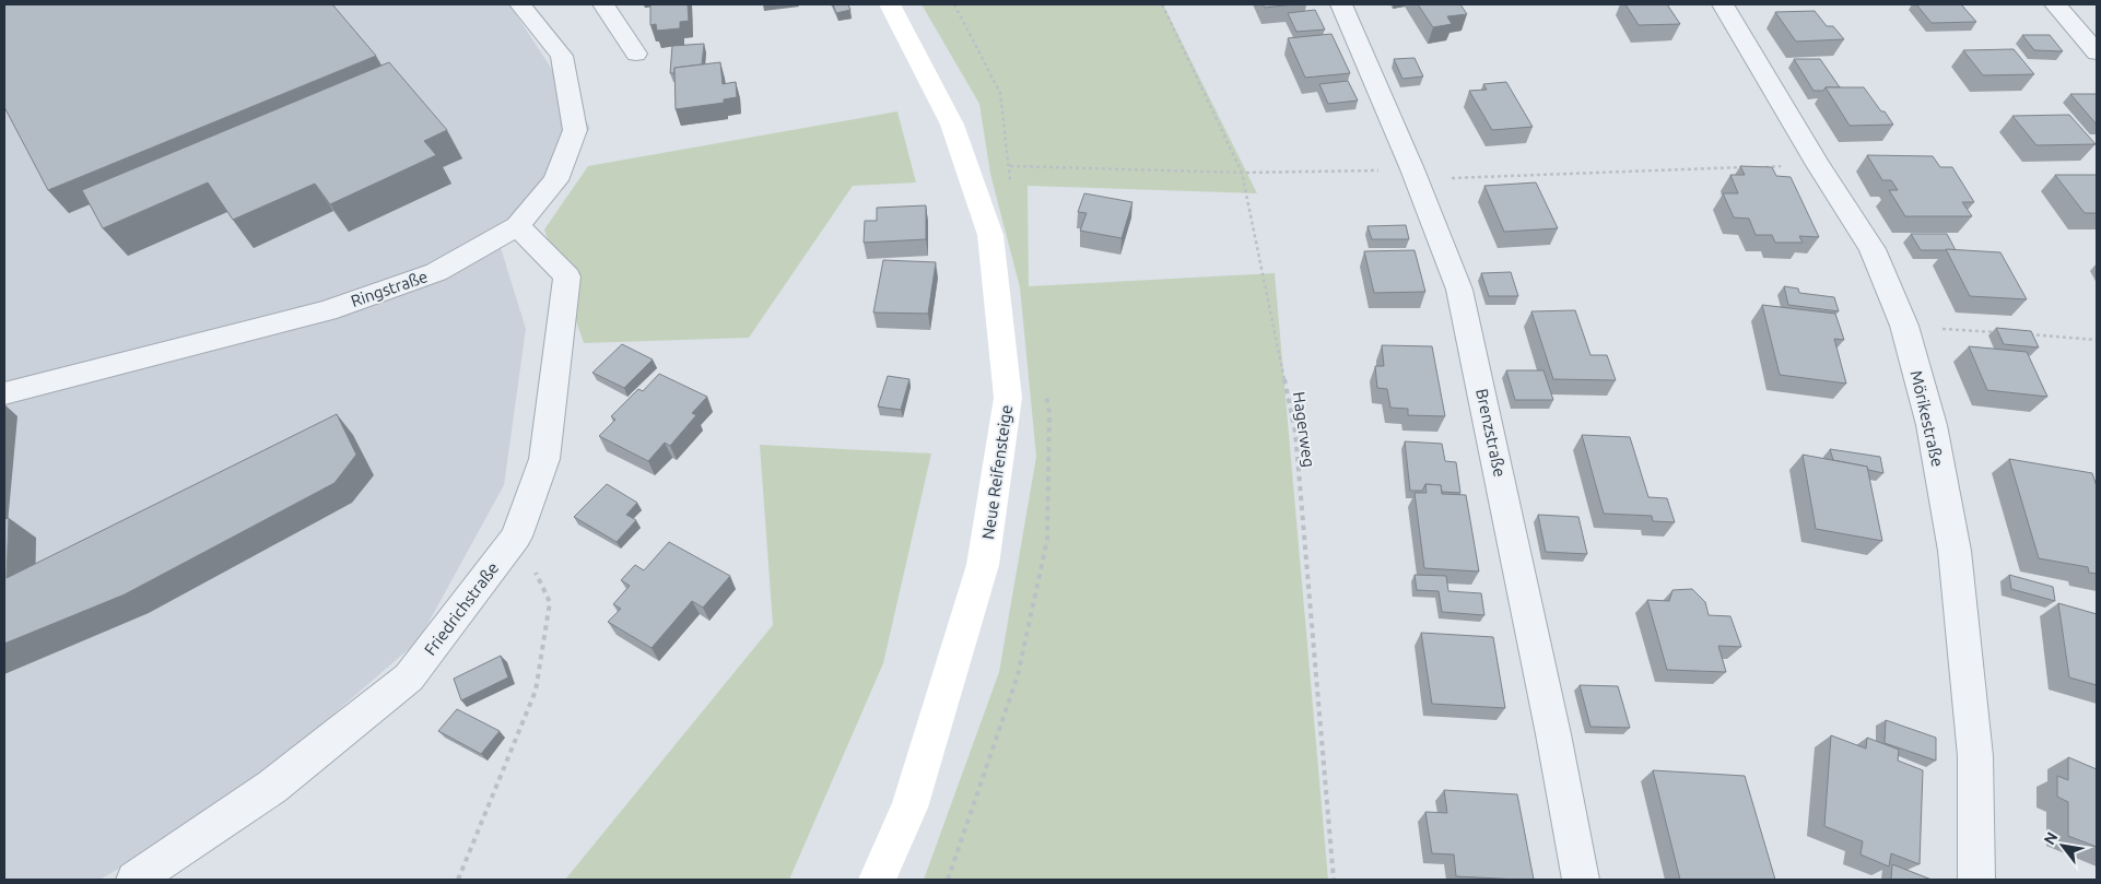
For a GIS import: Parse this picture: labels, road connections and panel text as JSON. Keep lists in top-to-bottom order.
{
  "streets": {
    "main road": ["Neue Reifensteige"],
    "street": [
      "Ringstraße",
      "Mörikestraße",
      "Brenzstraße",
      "Friedrichstraße"
    ],
    "path": ["Hagerweg"]
  },
  "crossings": [
    ["Ringstraße", "Friedrichstraße"]
  ],
  "north": "top left"
}
